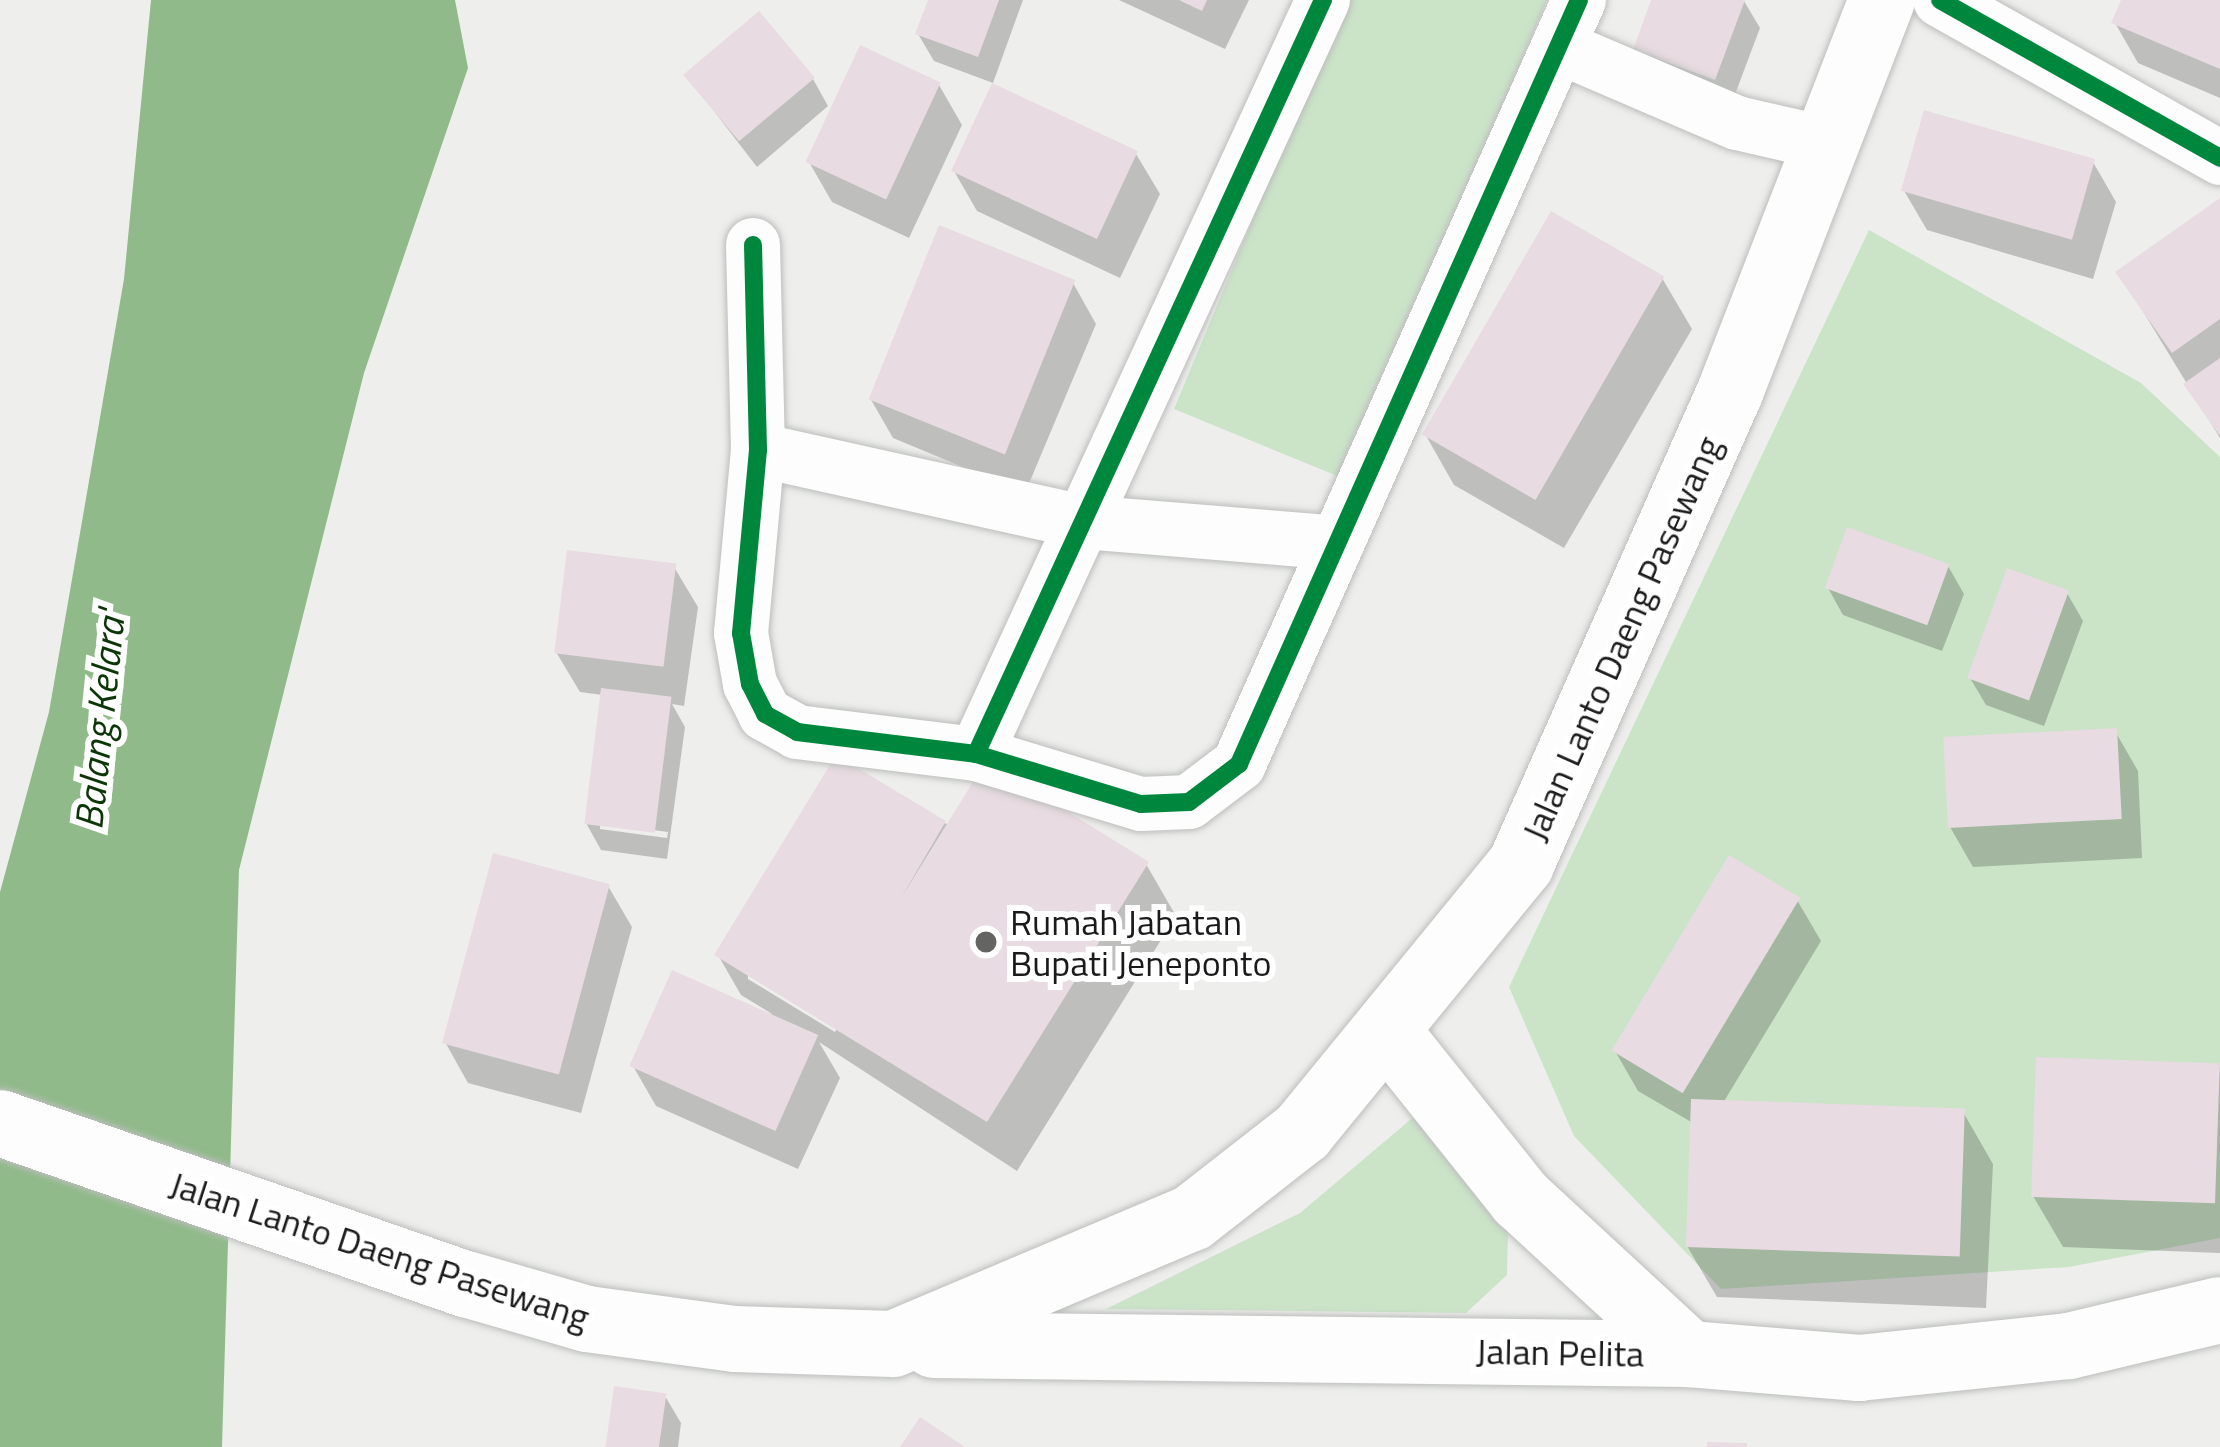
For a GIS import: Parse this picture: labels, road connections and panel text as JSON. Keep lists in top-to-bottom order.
{
  "streets": {
    "highway": ["Jalan Lanto Daeng Pasewang", "Jalan Pelita"]
  },
  "crossings": [
    ["Jalan Lanto Daeng Pasewang", "Jalan Pelita"]
  ],
  "water": ["Balang Kelara'"],
  "places": ["Rumah Jabatan Bupati Jeneponto"]
}
